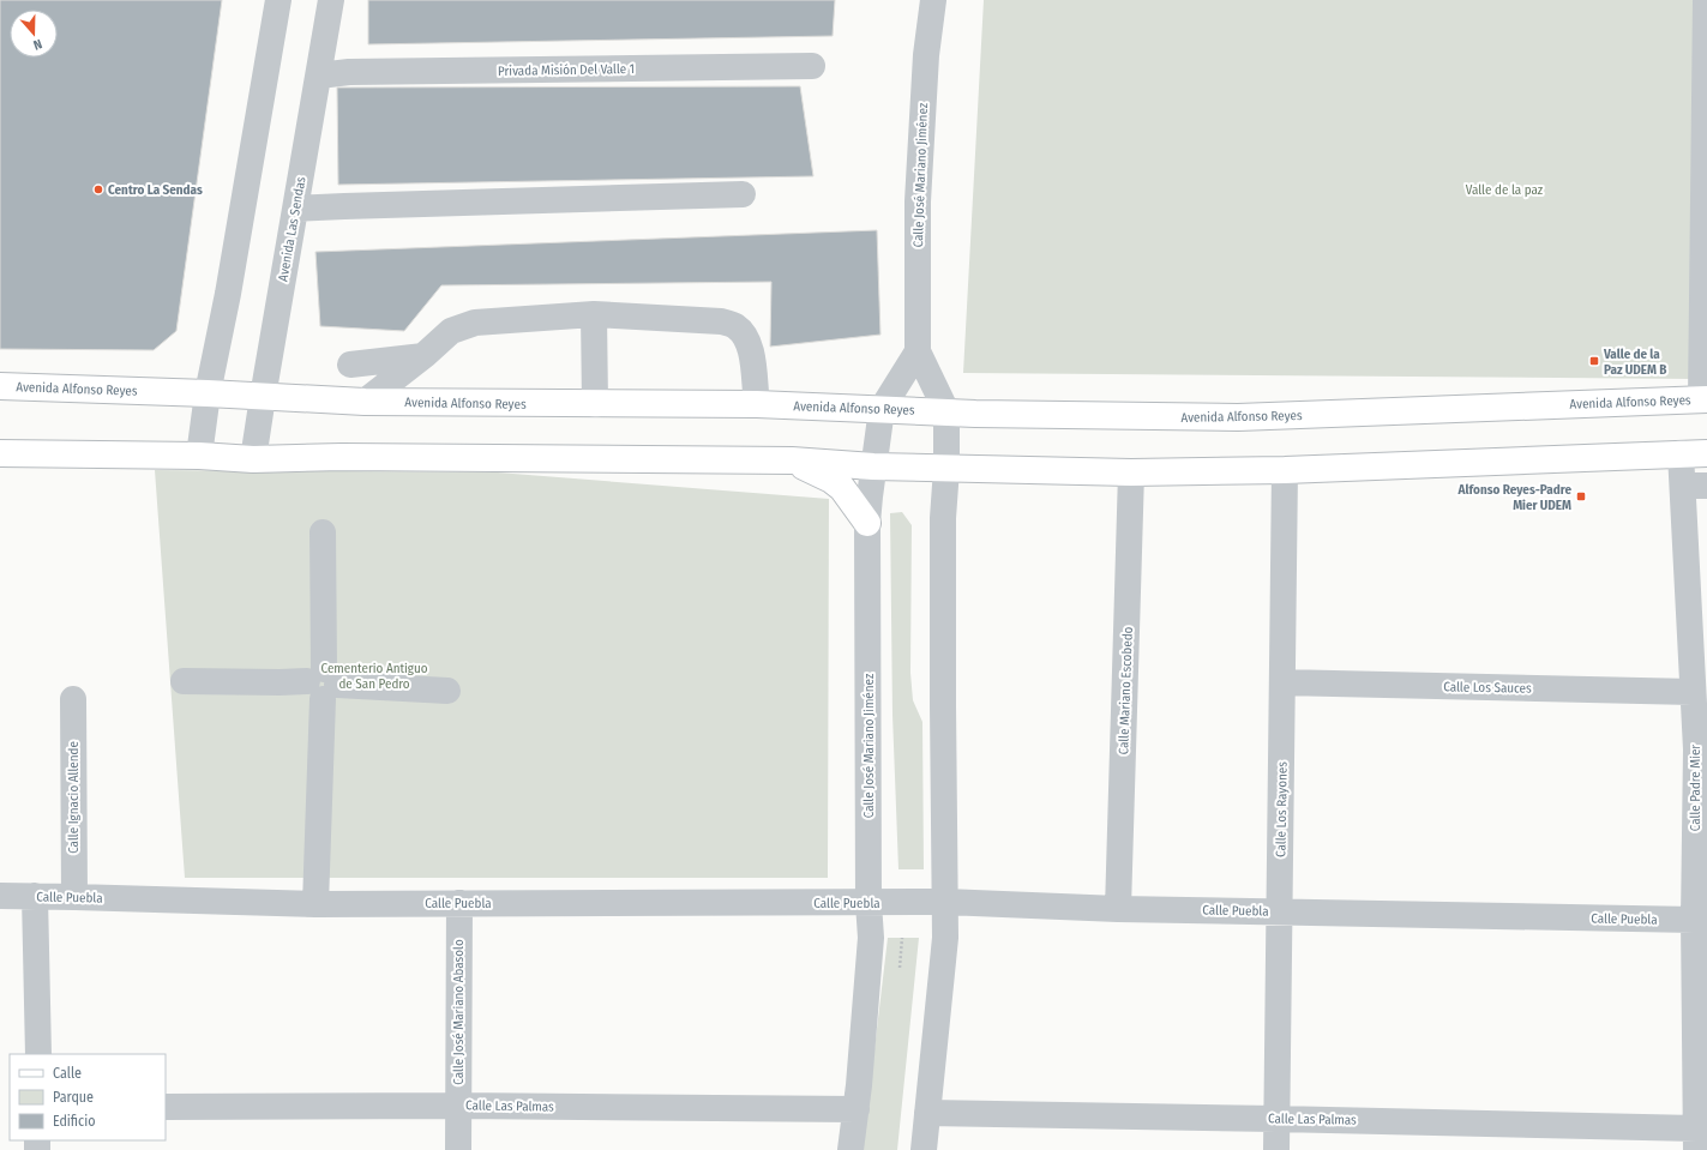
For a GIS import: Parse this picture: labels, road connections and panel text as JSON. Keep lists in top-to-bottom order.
{
  "streets": {
    "main road": ["Avenida Alfonso Reyes"],
    "street": [
      "Privada Misión Del Valle 1",
      "Calle José Mariano Jiménez",
      "Avenida Las Sendas",
      "Calle Los Sauces",
      "Calle Mariano Escobedo",
      "Calle Padre Mier",
      "Calle Ignacio Allende",
      "Calle Los Rayones",
      "Calle Puebla",
      "Calle José Mariano Abasolo",
      "Calle Las Palmas"
    ]
  },
  "crossings": [
    ["Privada Misión Del Valle 1", "Avenida Las Sendas"],
    ["Calle José Mariano Jiménez", "Avenida Alfonso Reyes"],
    ["Calle José Mariano Jiménez", "Calle Puebla"],
    ["Calle José Mariano Jiménez", "Calle Las Palmas"],
    ["Avenida Las Sendas", "Avenida Alfonso Reyes"],
    ["Calle Los Sauces", "Calle Padre Mier"],
    ["Calle Los Sauces", "Calle Los Rayones"],
    ["Calle Mariano Escobedo", "Calle Puebla"],
    ["Calle Padre Mier", "Calle Puebla"],
    ["Calle Padre Mier", "Calle Las Palmas"],
    ["Calle Ignacio Allende", "Calle Puebla"],
    ["Calle Los Rayones", "Calle Puebla"],
    ["Calle Los Rayones", "Calle Las Palmas"],
    ["Calle Puebla", "Calle José Mariano Abasolo"],
    ["Calle José Mariano Abasolo", "Calle Las Palmas"]
  ],
  "parks": ["Valle de la paz", "Cementerio Antiguo de San Pedro"],
  "places": {
    "other": ["Centro La Sendas"],
    "transit": ["Valle de la Paz UDEM B", "Alfonso Reyes-Padre Mier UDEM"]
  },
  "legend": ["Calle", "Parque", "Edificio"],
  "north": "bottom"
}
